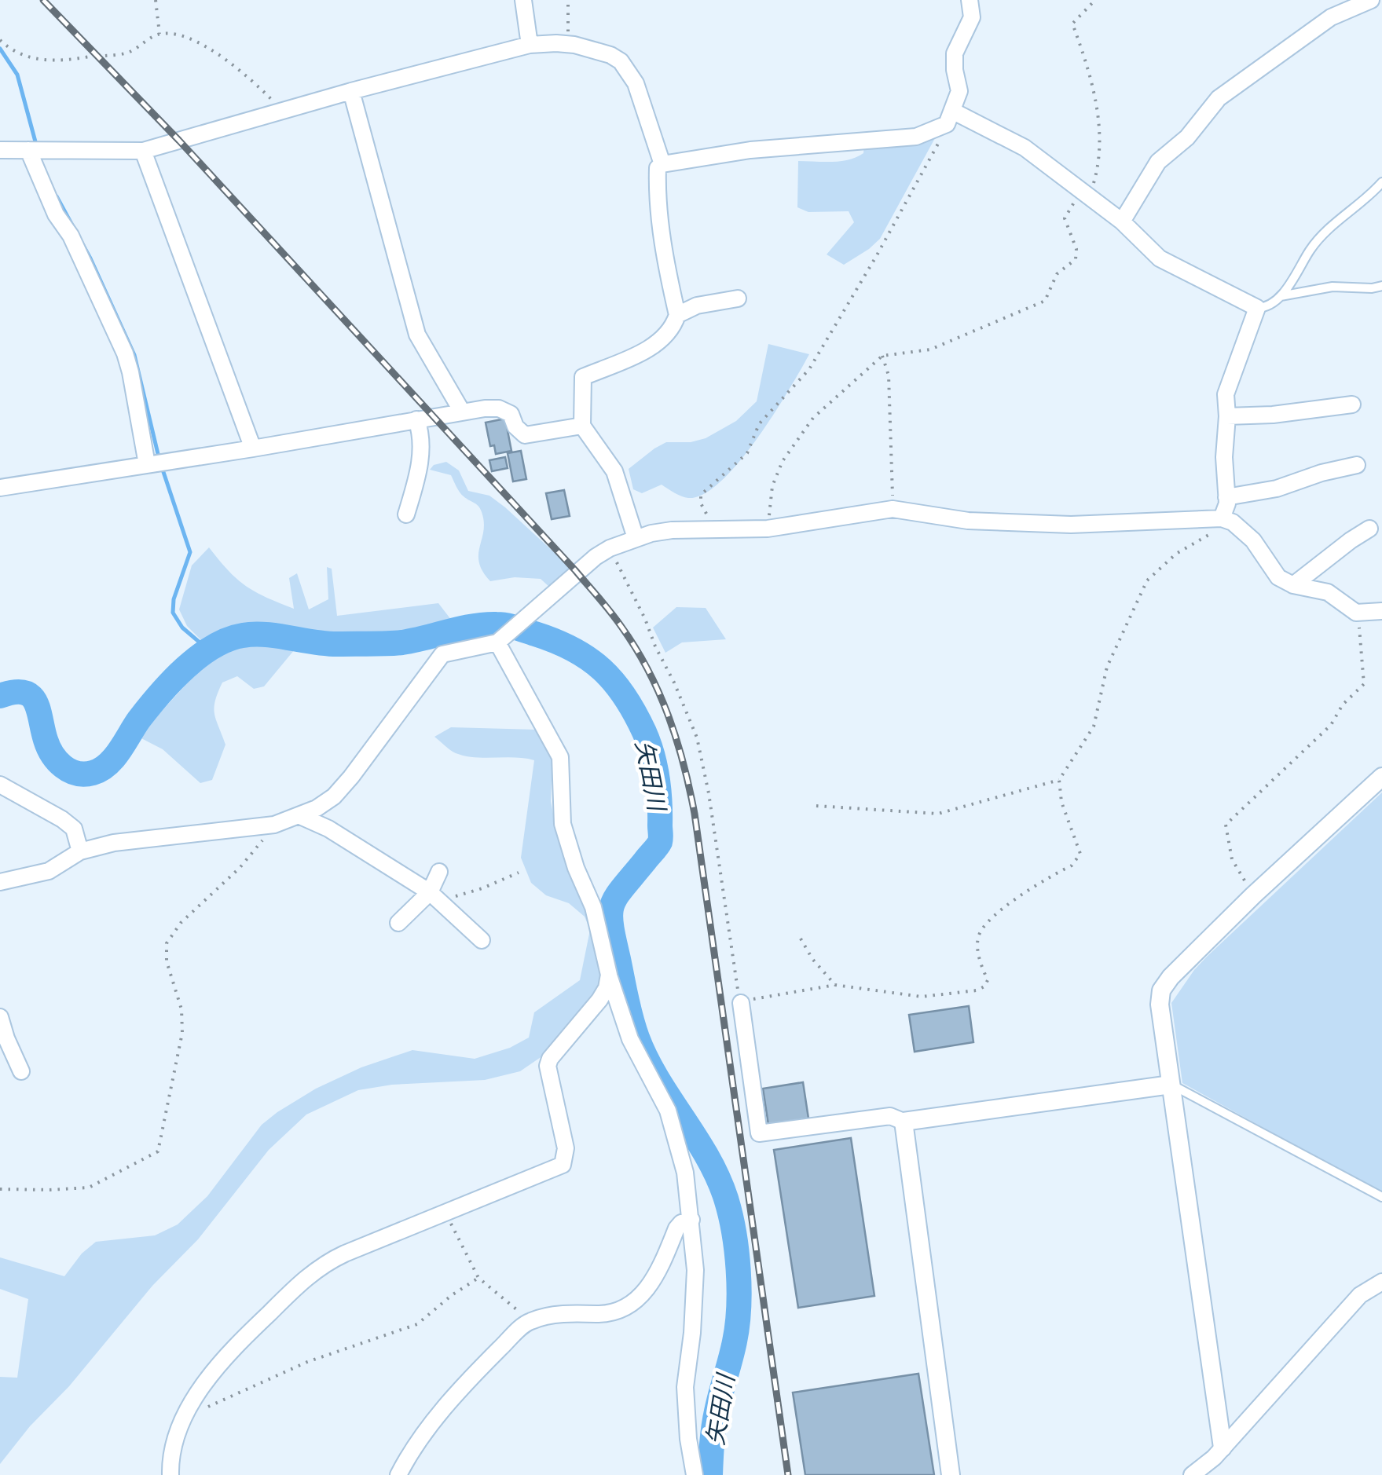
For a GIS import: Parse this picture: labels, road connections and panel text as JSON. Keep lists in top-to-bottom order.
{
  "water": ["矢田川"]
}
